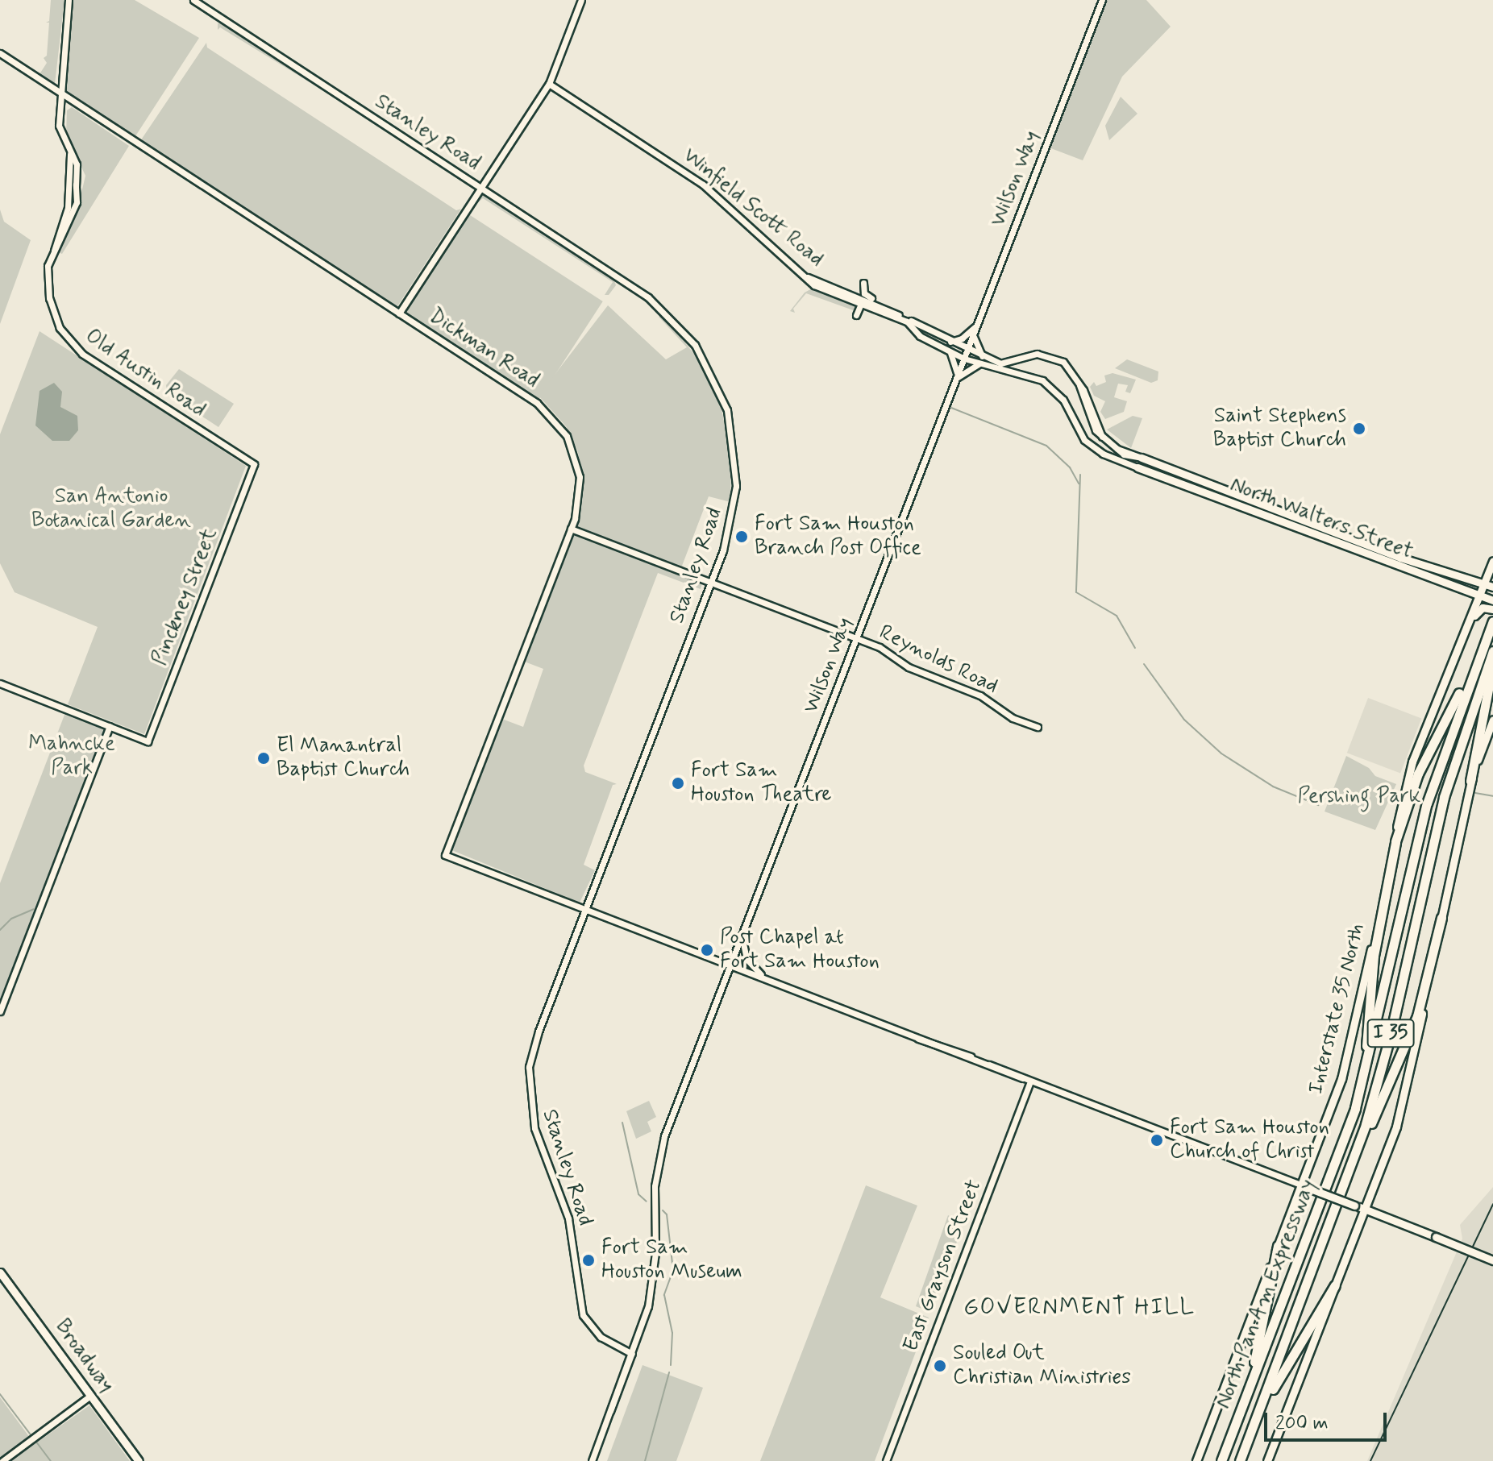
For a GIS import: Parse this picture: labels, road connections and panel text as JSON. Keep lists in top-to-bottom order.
{
  "streets": {
    "highway": ["I 35", "North Pan Am Expressway"],
    "main road": ["North Walters Street", "Interstate 35 North", "Broadway"],
    "street": [
      "Stanley Road",
      "Wilson Way",
      "Winfield Scott Road",
      "Dickman Road",
      "Old Austin Road",
      "Pinckney Street",
      "Reynolds Road",
      "East Grayson Street"
    ]
  },
  "crossings": [
    ["Stanley Road", "Wilson Way"],
    ["Stanley Road", "Dickman Road"],
    ["Stanley Road", "Reynolds Road"],
    ["Wilson Way", "Winfield Scott Road"],
    ["Wilson Way", "Reynolds Road"],
    ["Winfield Scott Road", "North Walters Street"],
    ["Dickman Road", "Old Austin Road"],
    ["Dickman Road", "Reynolds Road"],
    ["Old Austin Road", "Pinckney Street"],
    ["North Walters Street", "Interstate 35 North"]
  ],
  "districts": ["GOVERNMENT HILL"],
  "parks": ["San Antonio Botanical Garden", "Mahncke Park", "Pershing Park"],
  "places": [
    "Saint Stephens Baptist Church",
    "Fort Sam Houston Branch Post Office",
    "El Manantral Baptist Church",
    "Fort Sam Houston Theatre",
    "Post Chapel at Fort Sam Houston",
    "Fort Sam Houston Church of Christ",
    "Fort Sam Houston Museum",
    "Souled Out Christian Ministries"
  ],
  "scale_bar": "200 m"
}
